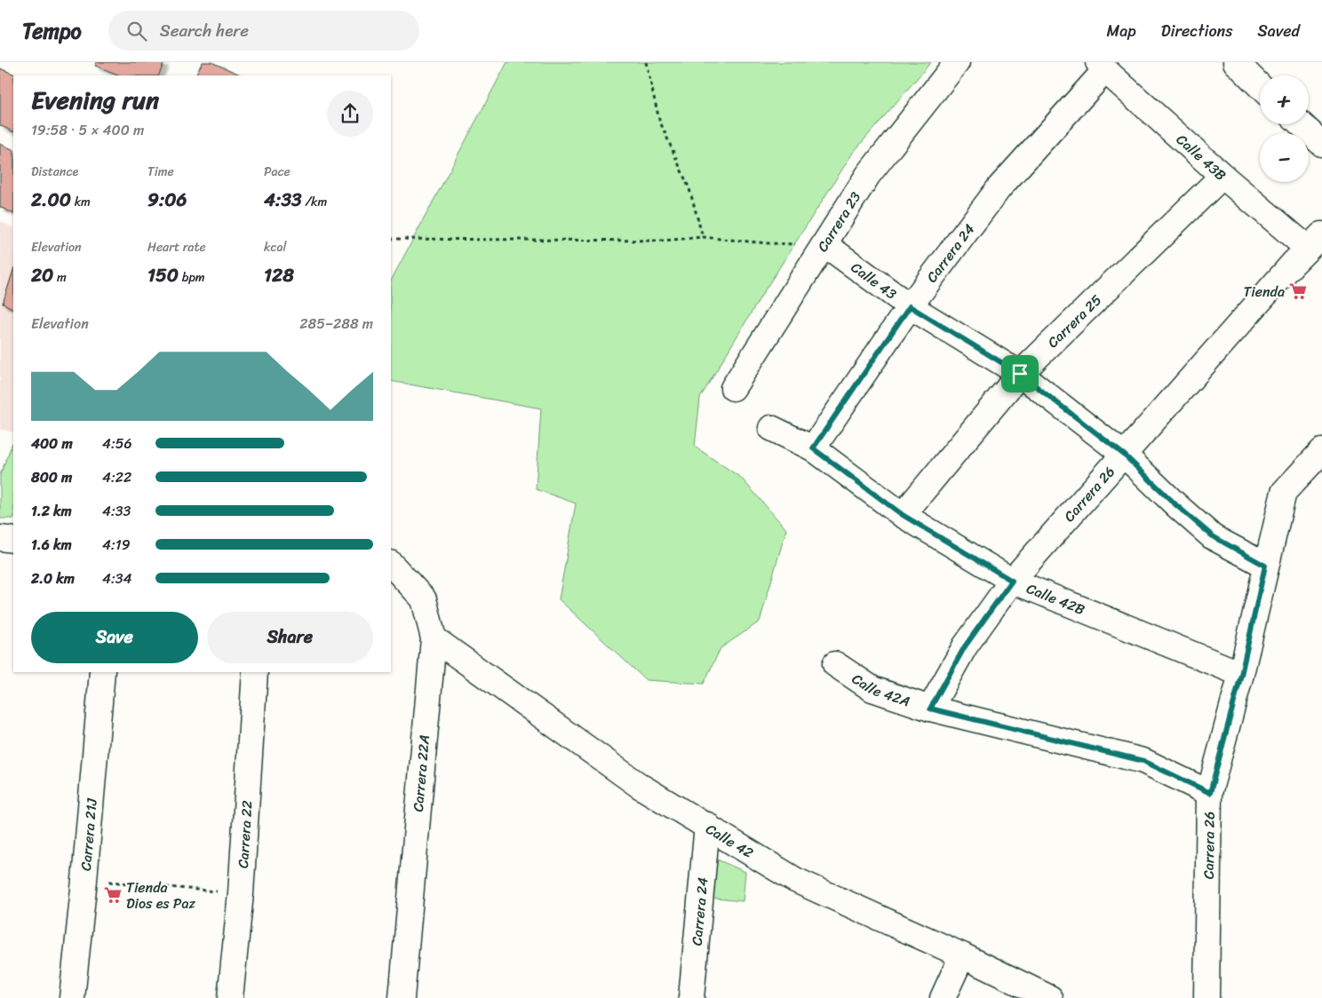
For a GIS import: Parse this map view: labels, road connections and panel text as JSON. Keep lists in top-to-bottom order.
{
  "streets": {
    "street": [
      "Calle 43B",
      "Carrera 23",
      "Carrera 24",
      "Calle 43",
      "Carrera 25",
      "Carrera 26",
      "Calle 42B",
      "Calle 42A",
      "Carrera 22A",
      "Carrera 21J",
      "Carrera 22",
      "Calle 42"
    ]
  },
  "crossings": [
    ["Calle 43B", "Carrera 24"],
    ["Calle 43B", "Carrera 25"],
    ["Calle 43B", "Carrera 26"],
    ["Carrera 23", "Calle 43"],
    ["Carrera 24", "Calle 43"],
    ["Carrera 24", "Calle 42B"],
    ["Carrera 24", "Calle 42"],
    ["Calle 43", "Carrera 25"],
    ["Calle 43", "Carrera 26"],
    ["Carrera 25", "Calle 42B"],
    ["Carrera 26", "Calle 42B"],
    ["Carrera 26", "Calle 42A"],
    ["Carrera 22A", "Calle 42"]
  ],
  "places": {
    "supermarket": ["Tienda", "Tienda Dios es Paz"]
  },
  "page": {
    "header": "Tempo",
    "search": "Search here",
    "nav": ["Map", "Directions", "Saved"],
    "map_buttons": ["+", "−"],
    "heading": ["Evening run", "19:58 · 5 × 400 m"],
    "stats": [
      ["Distance", "2.00 km"],
      ["Time", "9:06"],
      ["Pace", "4:33 /km"],
      ["Elevation", "20 m"],
      ["Heart rate", "150 bpm"],
      ["kcal", "128"]
    ],
    "chart": ["Elevation", "285–288 m"],
    "list": [
      {
        "name": "400 m",
        "note": "4:56"
      },
      {
        "name": "800 m",
        "note": "4:22"
      },
      {
        "name": "1.2 km",
        "note": "4:33"
      },
      {
        "name": "1.6 km",
        "note": "4:19"
      },
      {
        "name": "2.0 km",
        "note": "4:34"
      }
    ],
    "buttons": ["Save", "Share"]
  }
}
